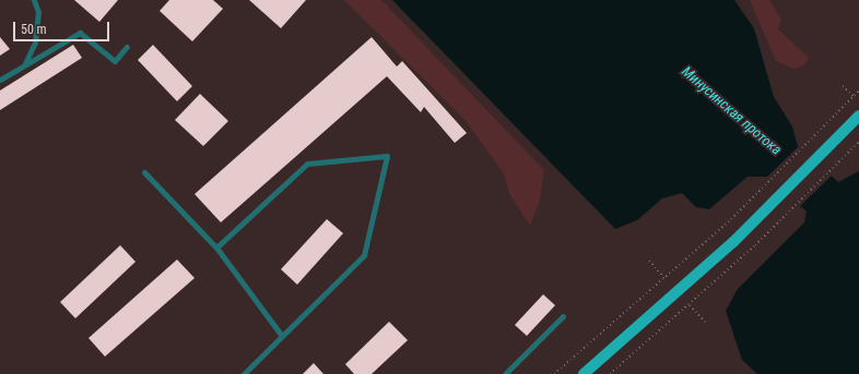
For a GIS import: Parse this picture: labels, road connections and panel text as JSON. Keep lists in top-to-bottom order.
{
  "water": ["Минусинская протока"],
  "scale_bar": "50 m"
}
